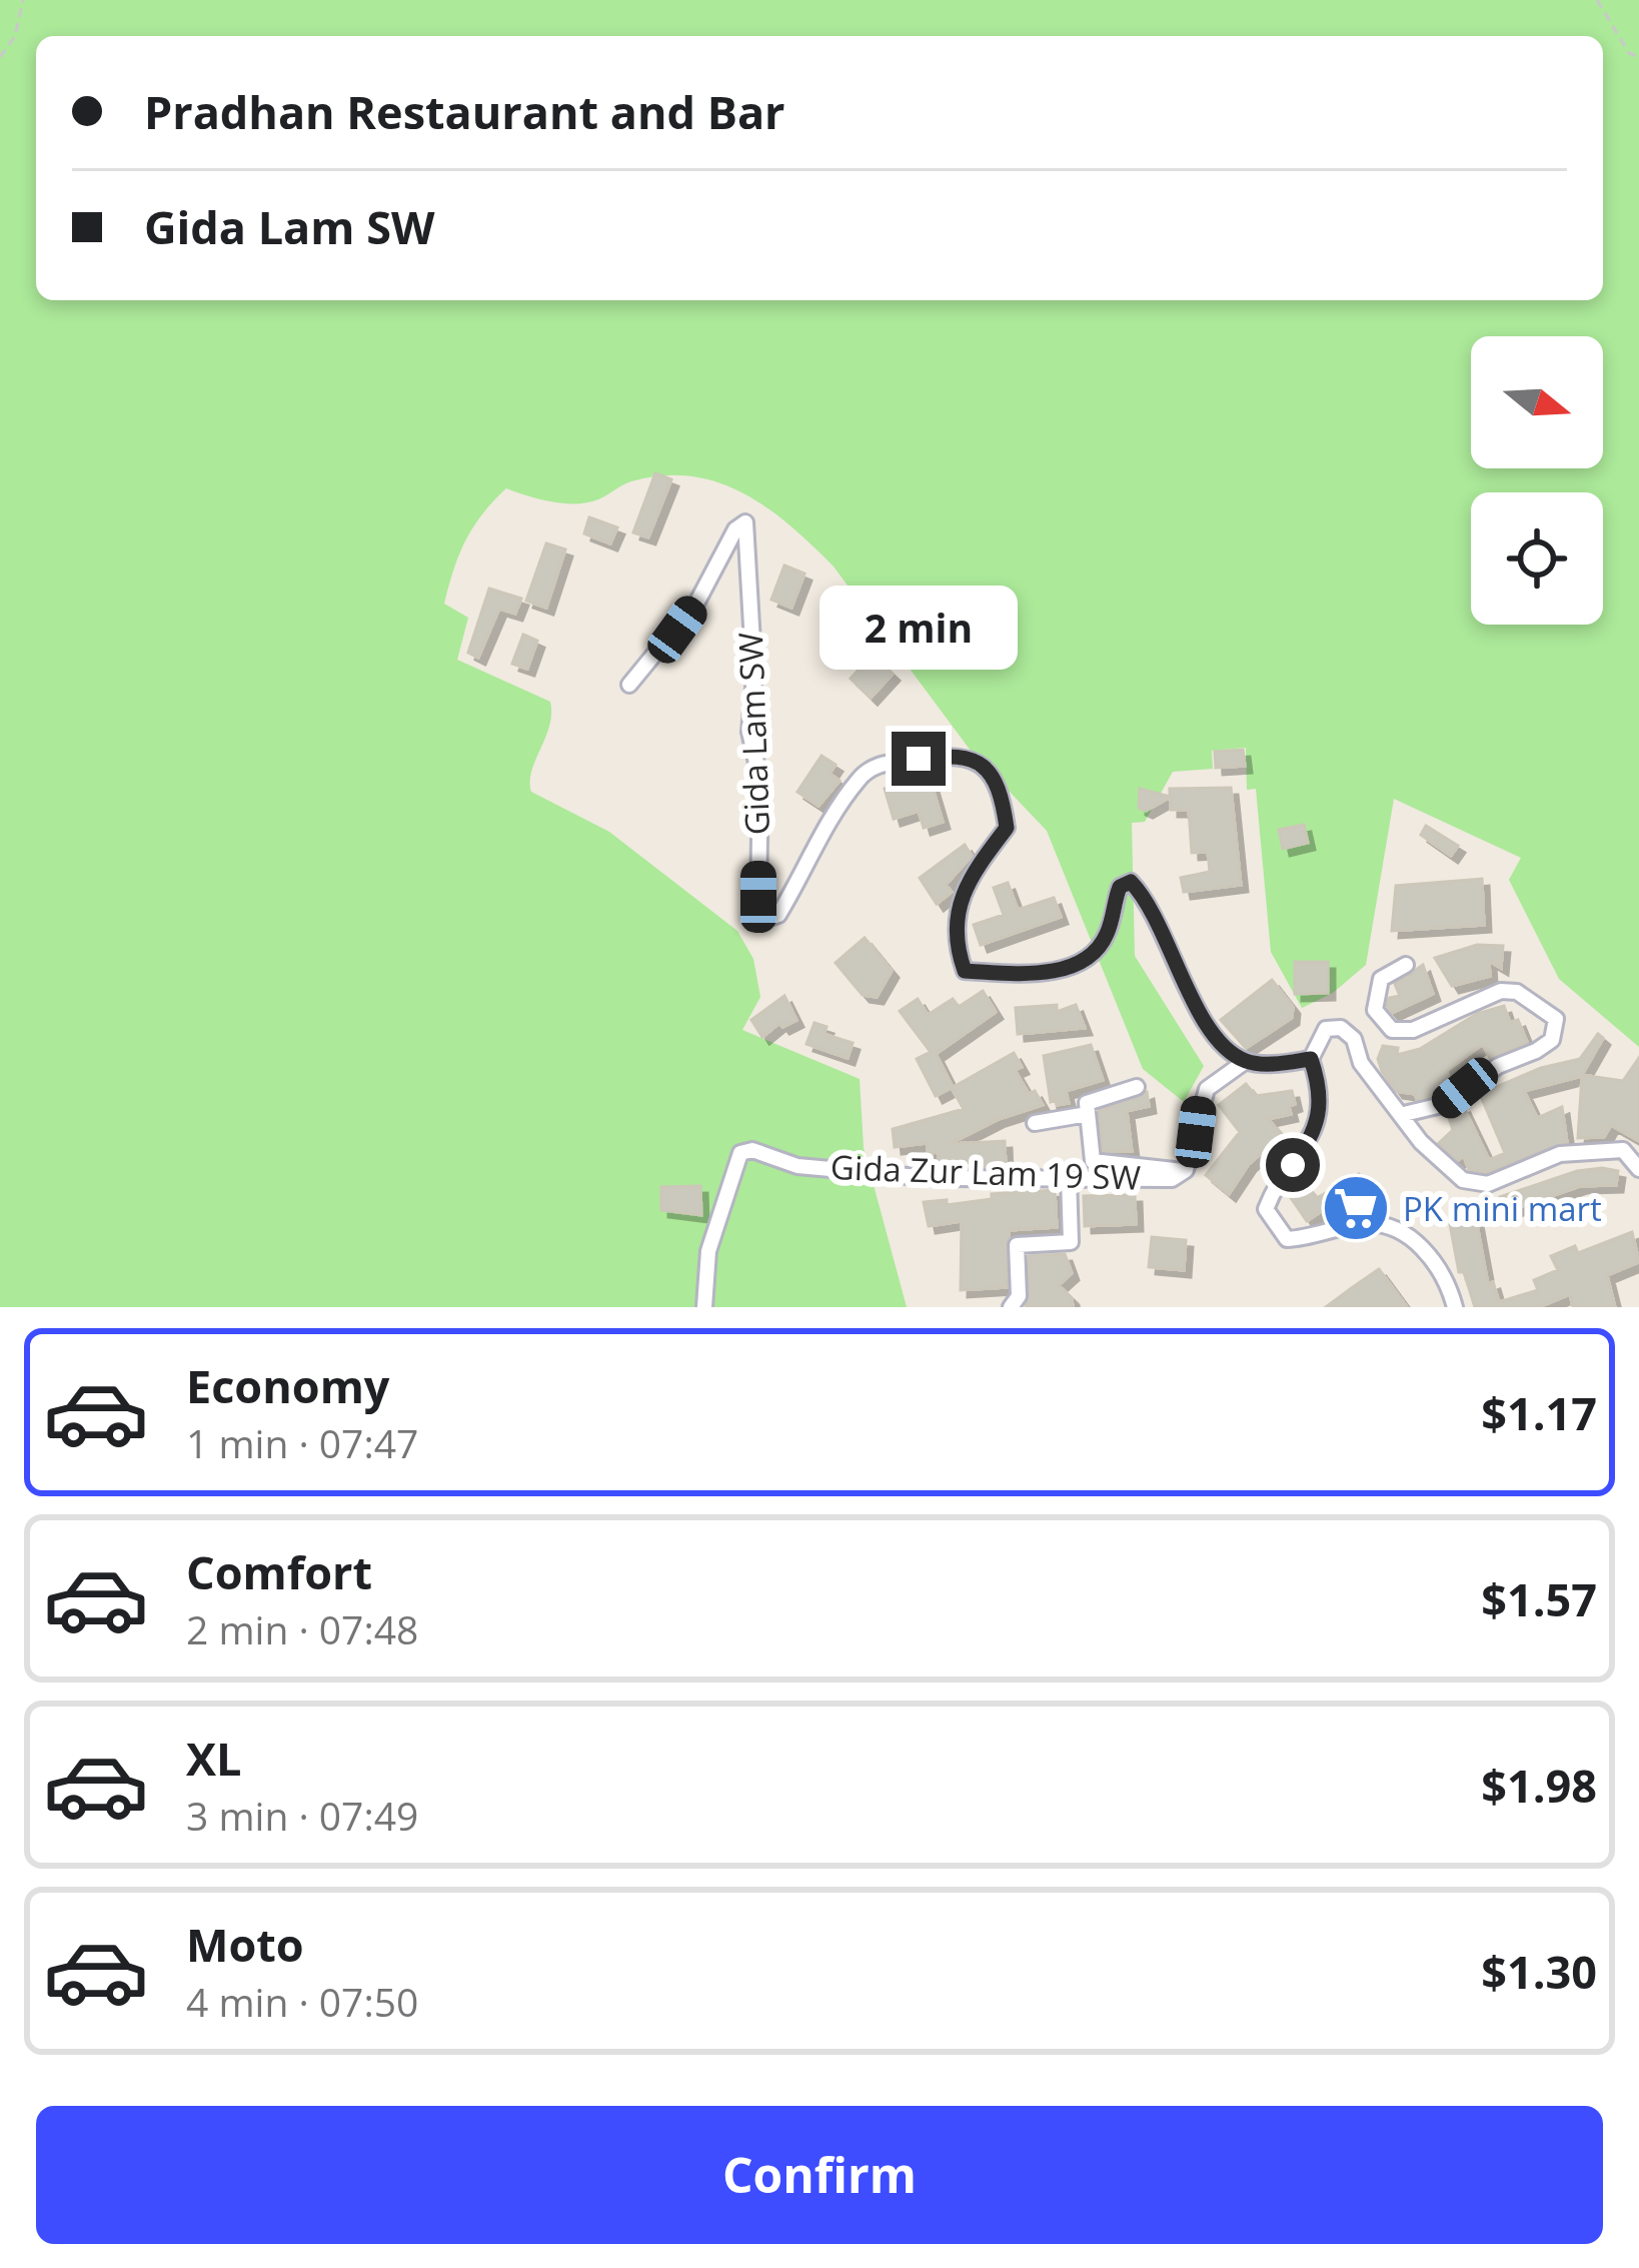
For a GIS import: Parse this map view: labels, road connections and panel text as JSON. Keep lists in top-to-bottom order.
{
  "streets": {
    "street": ["Gida Lam SW", "Gida Zur Lam 19 SW"]
  },
  "crossings": [
    ["Gida Lam SW", "Gida Zur Lam 19 SW"]
  ],
  "places": {
    "supermarket": ["PK mini mart"]
  },
  "north": "right",
  "page": {
    "banner": ["Pradhan Restaurant and Bar", "Gida Lam SW"],
    "bubble": "2 min",
    "list": [
      {
        "name": "Economy",
        "note": "1 min · 07:47",
        "value": "$1.17"
      },
      {
        "name": "Comfort",
        "note": "2 min · 07:48",
        "value": "$1.57"
      },
      {
        "name": "XL",
        "note": "3 min · 07:49",
        "value": "$1.98"
      },
      {
        "name": "Moto",
        "note": "4 min · 07:50",
        "value": "$1.30"
      }
    ],
    "buttons": "Confirm"
  }
}
